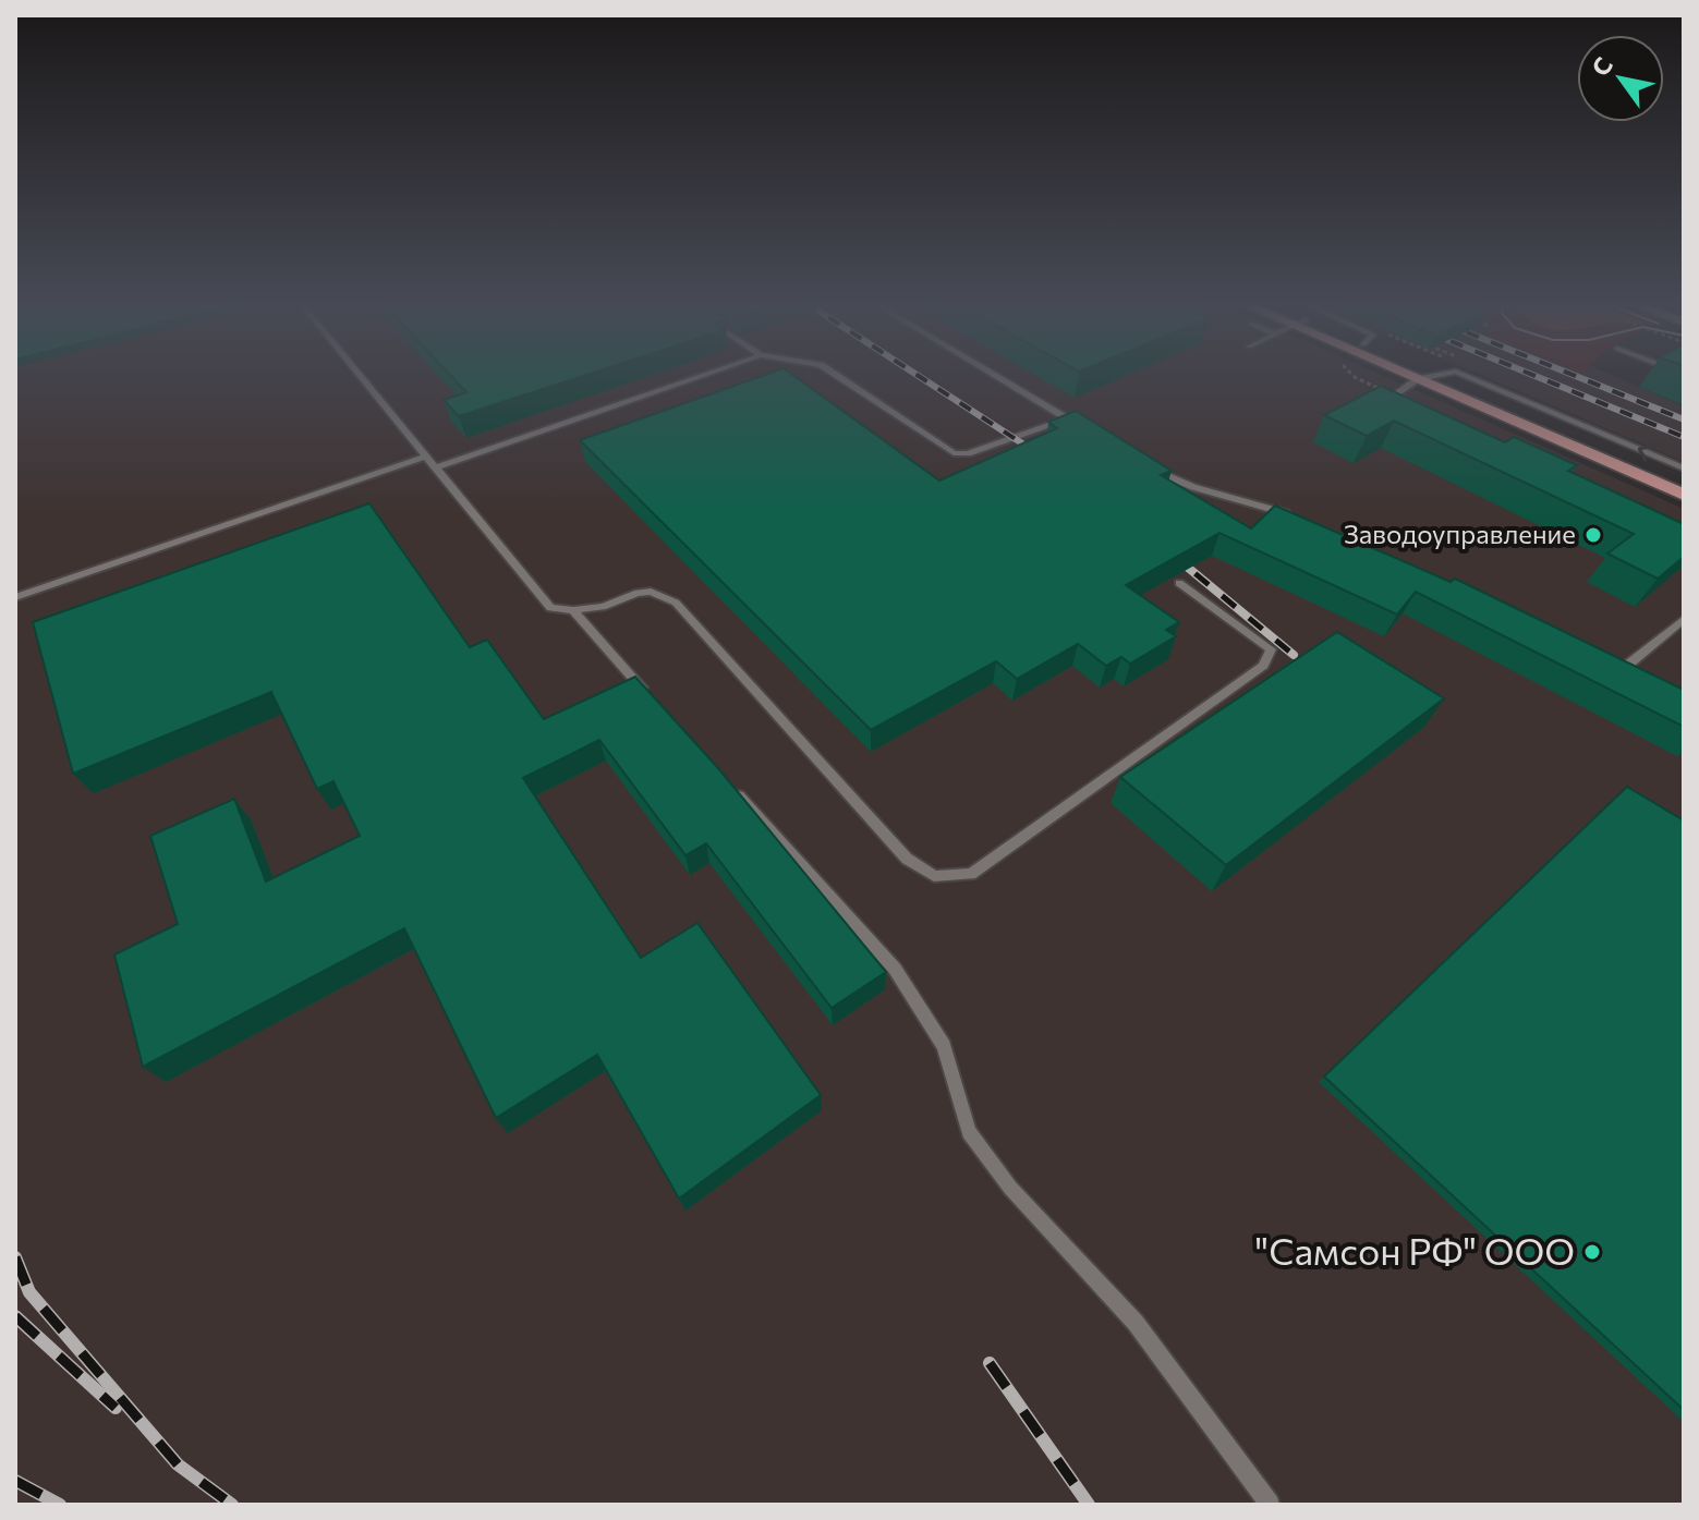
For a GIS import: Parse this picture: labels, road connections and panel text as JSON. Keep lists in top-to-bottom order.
{
  "places": ["Заводоуправление", "\"Самсон РФ\" ООО"],
  "north": "top left"
}
